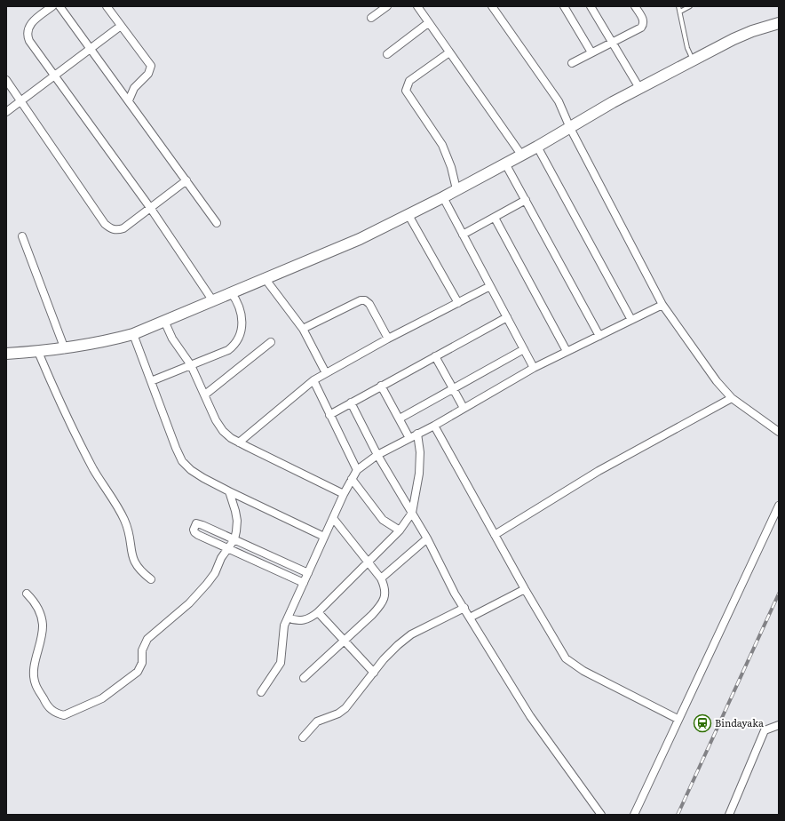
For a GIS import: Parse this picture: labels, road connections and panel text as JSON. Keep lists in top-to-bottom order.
{
  "places": {
    "station": ["Bindayaka"]
  }
}
